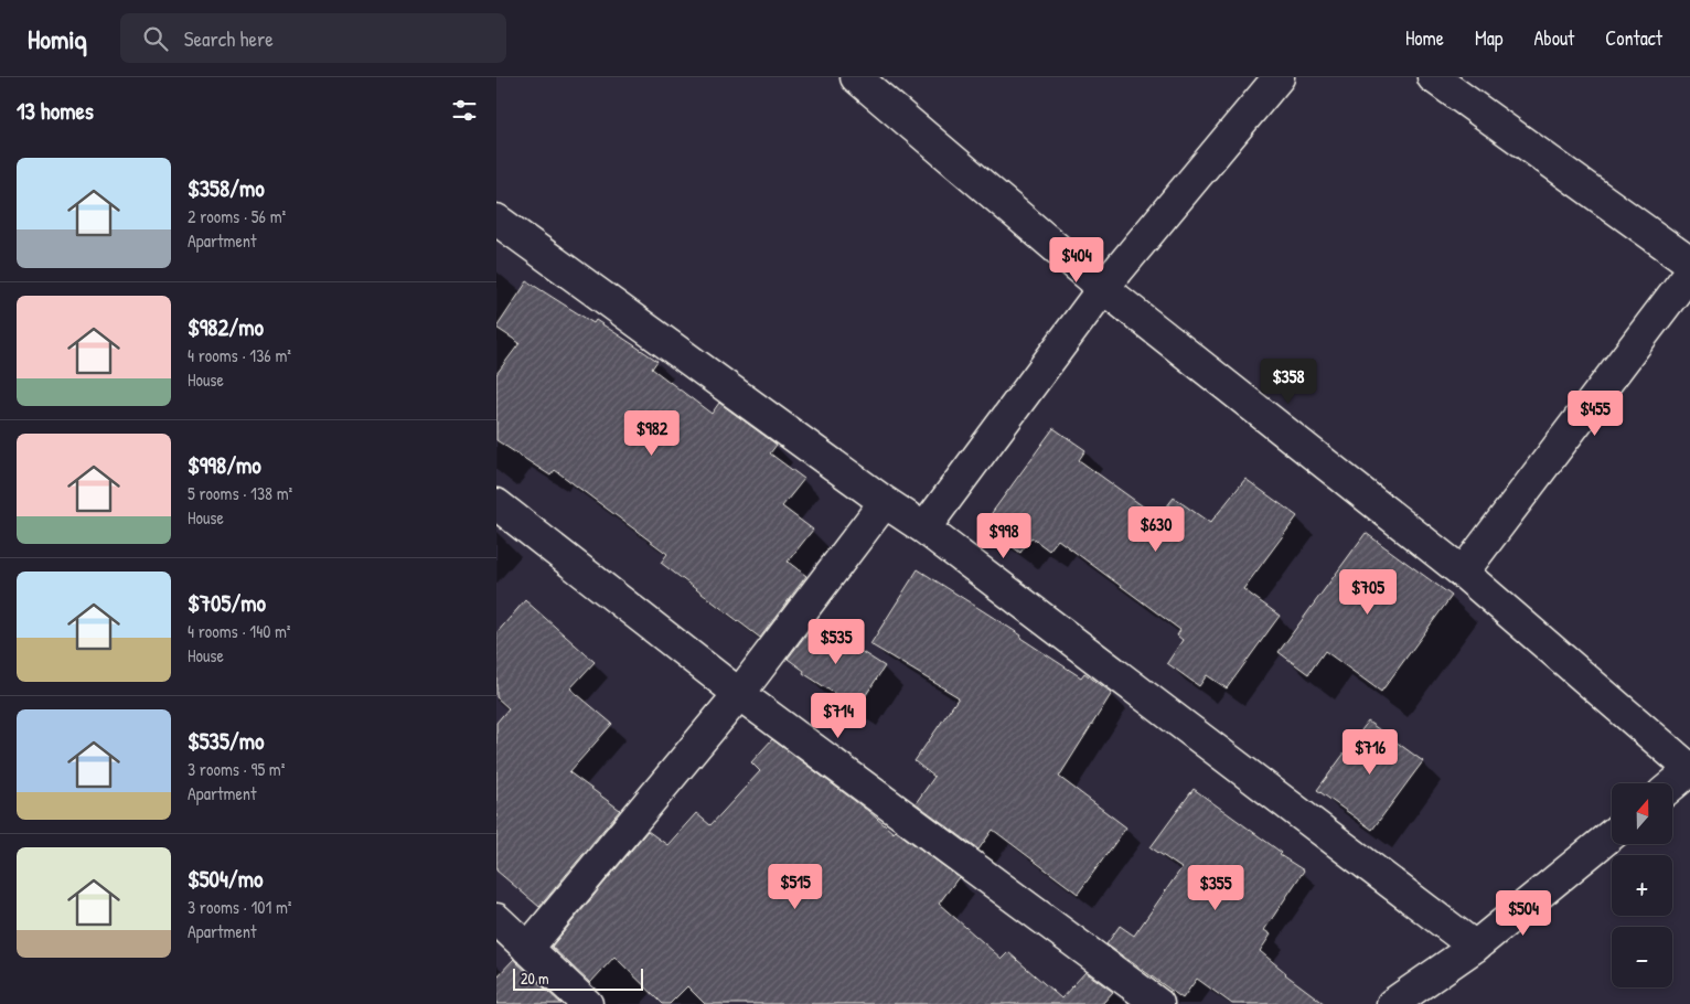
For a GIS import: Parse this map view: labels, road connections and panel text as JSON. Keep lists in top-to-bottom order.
{
  "scale_bar": "20 m",
  "north": "top",
  "page": {
    "header": "Homiq",
    "search": "Search here",
    "nav": [
      "Home",
      "Map",
      "About",
      "Contact"
    ],
    "heading": "13 homes",
    "list": [
      {
        "name": "$358/mo",
        "note": "2 rooms · 56 m² · Apartment"
      },
      {
        "name": "$982/mo",
        "note": "4 rooms · 136 m² · House"
      },
      {
        "name": "$998/mo",
        "note": "5 rooms · 138 m² · House"
      },
      {
        "name": "$705/mo",
        "note": "4 rooms · 140 m² · House"
      },
      {
        "name": "$535/mo",
        "note": "3 rooms · 95 m² · Apartment"
      },
      {
        "name": "$504/mo",
        "note": "3 rooms · 101 m² · Apartment"
      }
    ],
    "price": [
      "$404",
      "$358",
      "$455",
      "$982",
      "$630",
      "$998",
      "$705",
      "$535",
      "$714",
      "$716",
      "$515",
      "$355",
      "$504"
    ],
    "map_buttons": ["+", "−"],
    "scale": "20 m"
  }
}
